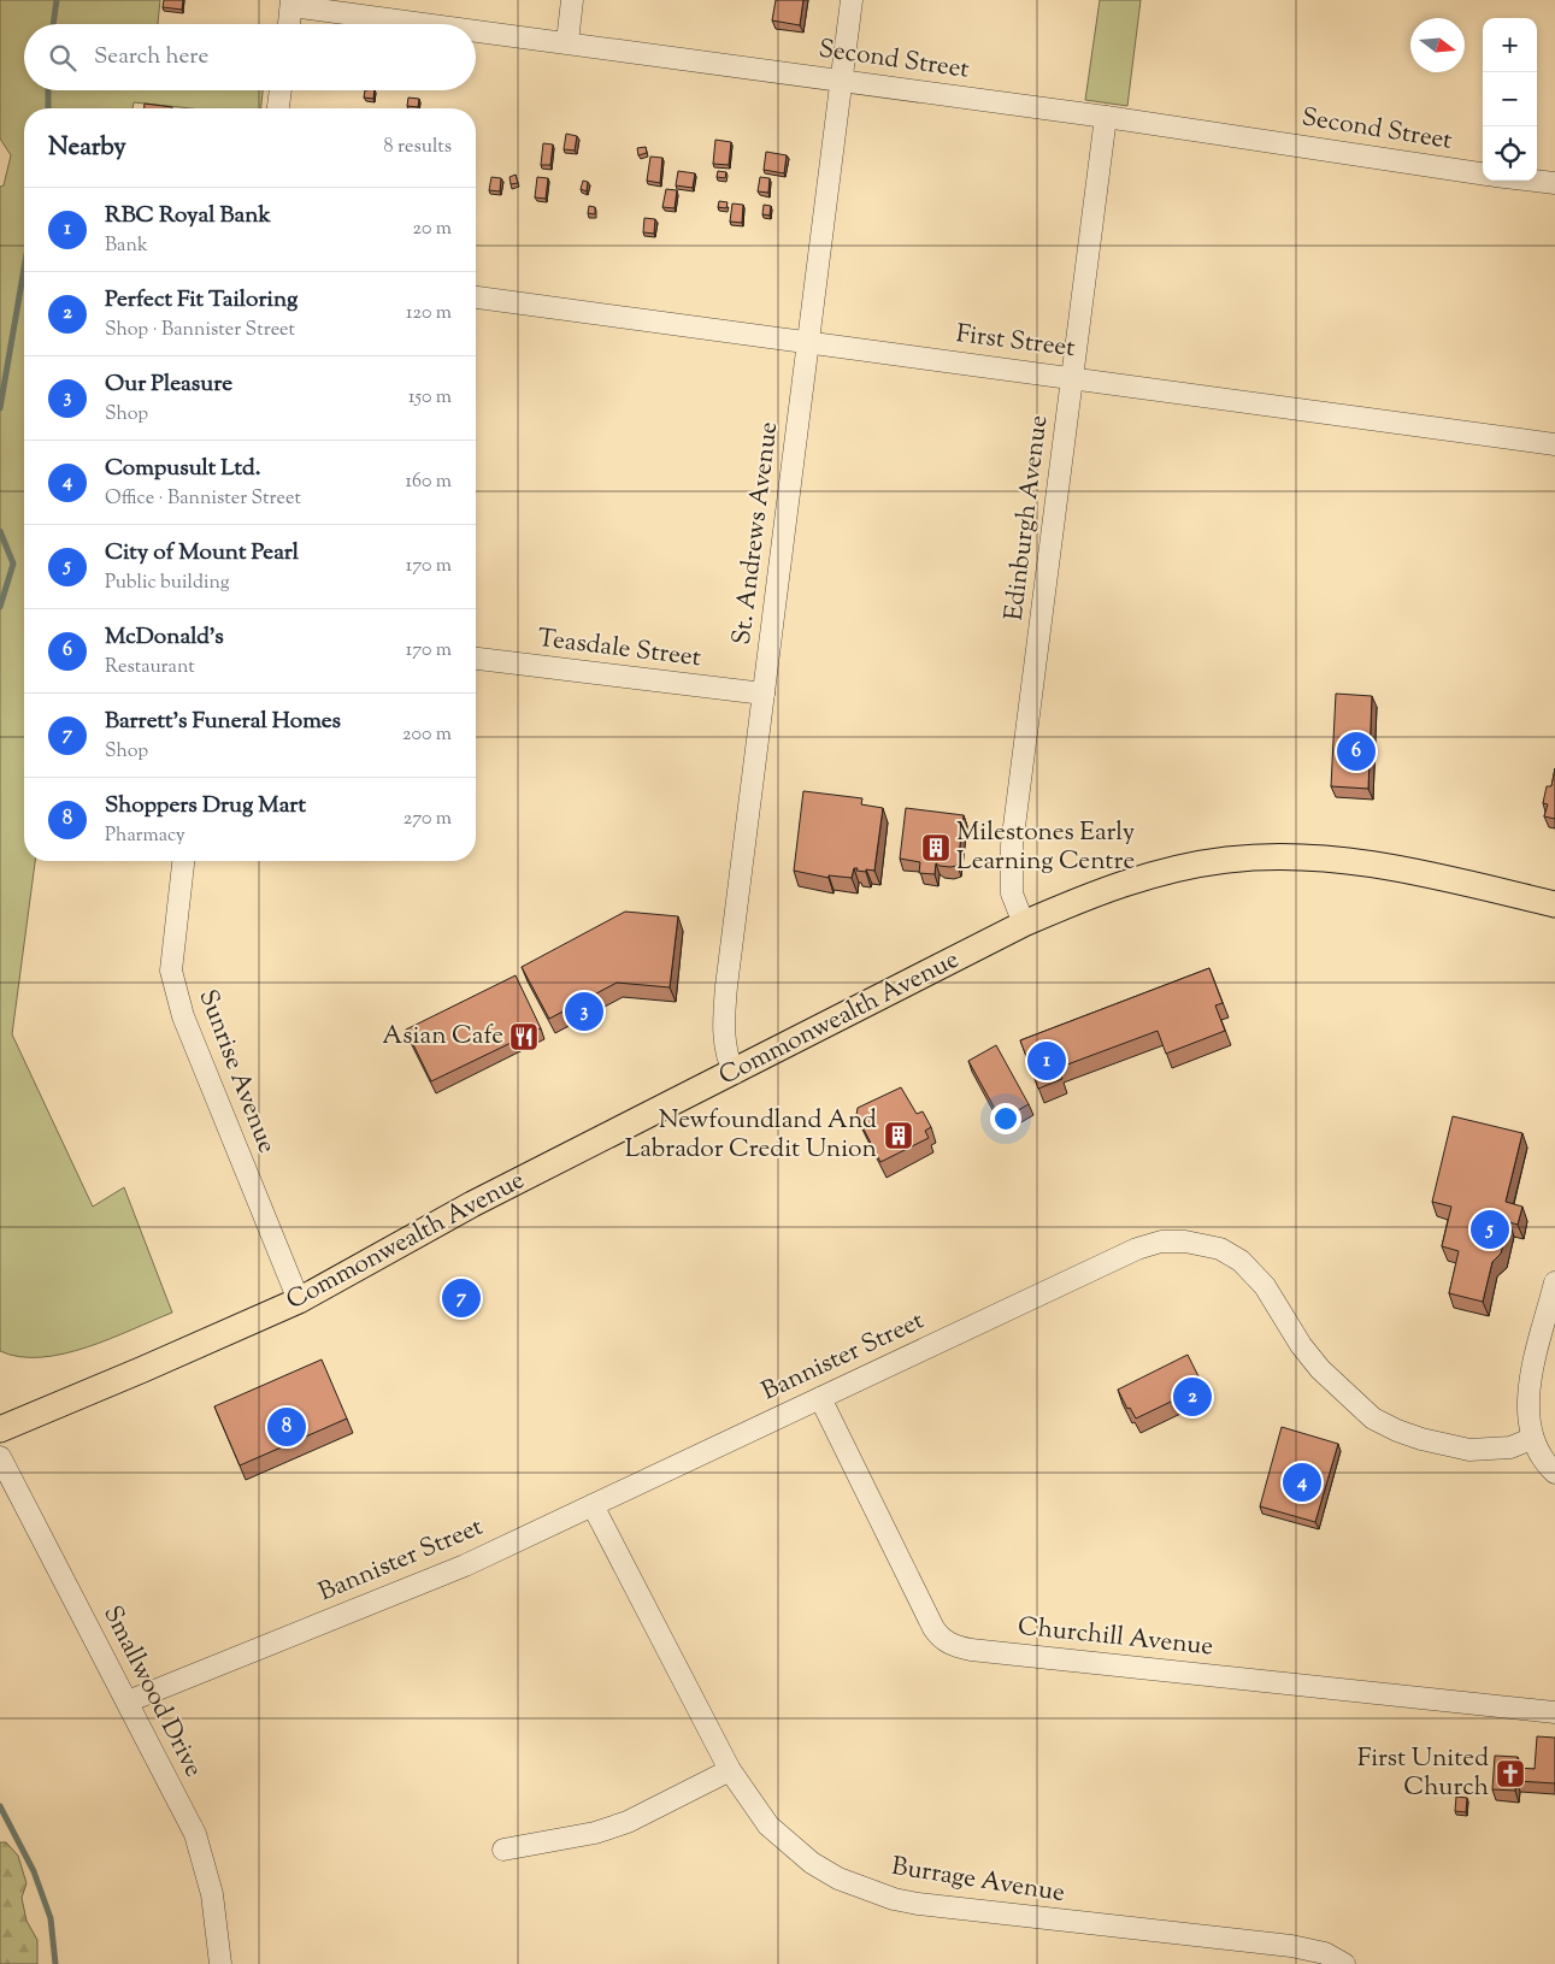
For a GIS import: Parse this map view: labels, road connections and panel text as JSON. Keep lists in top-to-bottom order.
{
  "streets": {
    "main road": ["Commonwealth Avenue"],
    "street": [
      "Second Street",
      "First Street",
      "Edinburgh Avenue",
      "St. Andrews Avenue",
      "Teasdale Street",
      "Sunrise Avenue",
      "Bannister Street",
      "Churchill Avenue",
      "Smallwood Drive",
      "Burrage Avenue"
    ]
  },
  "crossings": [
    ["Second Street", "Edinburgh Avenue"],
    ["Second Street", "St. Andrews Avenue"],
    ["First Street", "Edinburgh Avenue"],
    ["First Street", "St. Andrews Avenue"],
    ["Edinburgh Avenue", "Commonwealth Avenue"],
    ["St. Andrews Avenue", "Teasdale Street"],
    ["St. Andrews Avenue", "Commonwealth Avenue"],
    ["Commonwealth Avenue", "Sunrise Avenue"],
    ["Bannister Street", "Churchill Avenue"],
    ["Bannister Street", "Smallwood Drive"],
    ["Bannister Street", "Burrage Avenue"]
  ],
  "places": {
    "building": ["Milestones Early Learning Centre", "Newfoundland And Labrador Credit Union"],
    "restaurant": ["Asian Cafe"],
    "church": ["First United Church"]
  },
  "north": "right",
  "page": {
    "map_buttons": ["+", "−"],
    "search": "Search here",
    "heading": ["Nearby", "8 results"],
    "list": [
      {
        "mark": "1",
        "name": "RBC Royal Bank",
        "note": "Bank",
        "value": "20 m"
      },
      {
        "mark": "2",
        "name": "Perfect Fit Tailoring",
        "note": "Shop · Bannister Street",
        "value": "120 m"
      },
      {
        "mark": "3",
        "name": "Our Pleasure",
        "note": "Shop",
        "value": "150 m"
      },
      {
        "mark": "4",
        "name": "Compusult Ltd.",
        "note": "Office · Bannister Street",
        "value": "160 m"
      },
      {
        "mark": "5",
        "name": "City of Mount Pearl",
        "note": "Public building",
        "value": "170 m"
      },
      {
        "mark": "6",
        "name": "McDonald's",
        "note": "Restaurant",
        "value": "170 m"
      },
      {
        "mark": "7",
        "name": "Barrett's Funeral Homes",
        "note": "Shop",
        "value": "200 m"
      },
      {
        "mark": "8",
        "name": "Shoppers Drug Mart",
        "note": "Pharmacy",
        "value": "270 m"
      }
    ],
    "pins": [
      "6",
      "3",
      "1",
      "5",
      "7",
      "2",
      "8",
      "4"
    ]
  }
}
